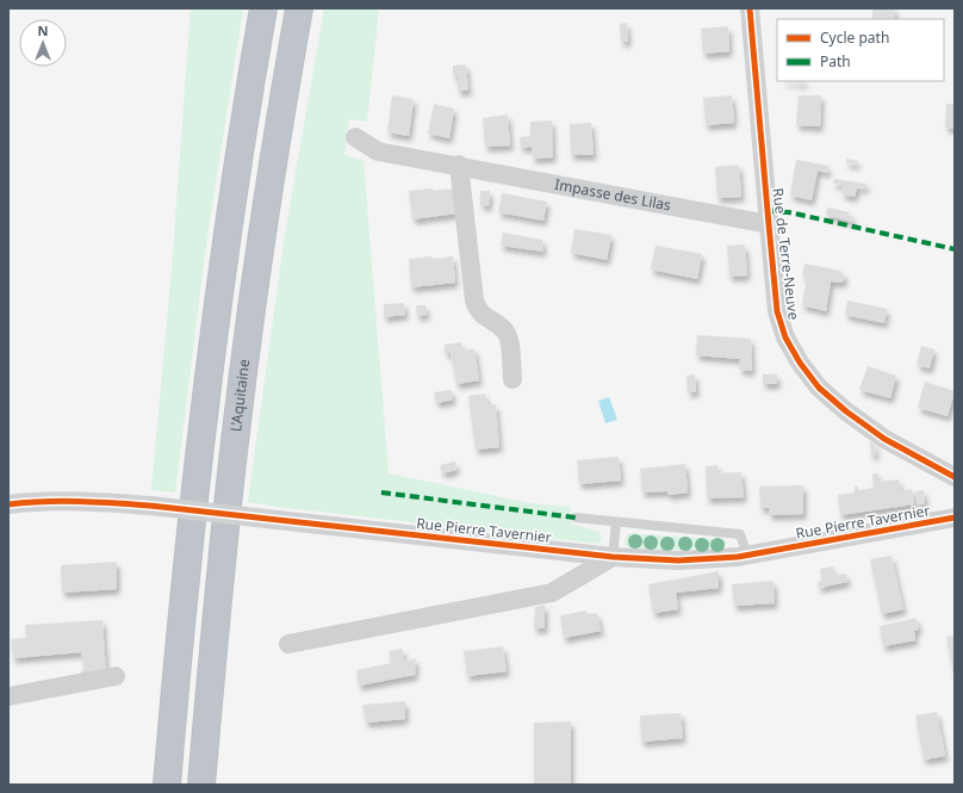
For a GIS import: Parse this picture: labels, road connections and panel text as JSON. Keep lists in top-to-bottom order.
{
  "streets": {
    "highway": ["L'Aquitaine"],
    "street": ["Impasse des Lilas", "Rue de Terre-Neuve", "Rue Pierre Tavernier"]
  },
  "crossings": [
    ["Impasse des Lilas", "Rue de Terre-Neuve"]
  ],
  "legend": ["Cycle path", "Path"],
  "north": "top"
}
